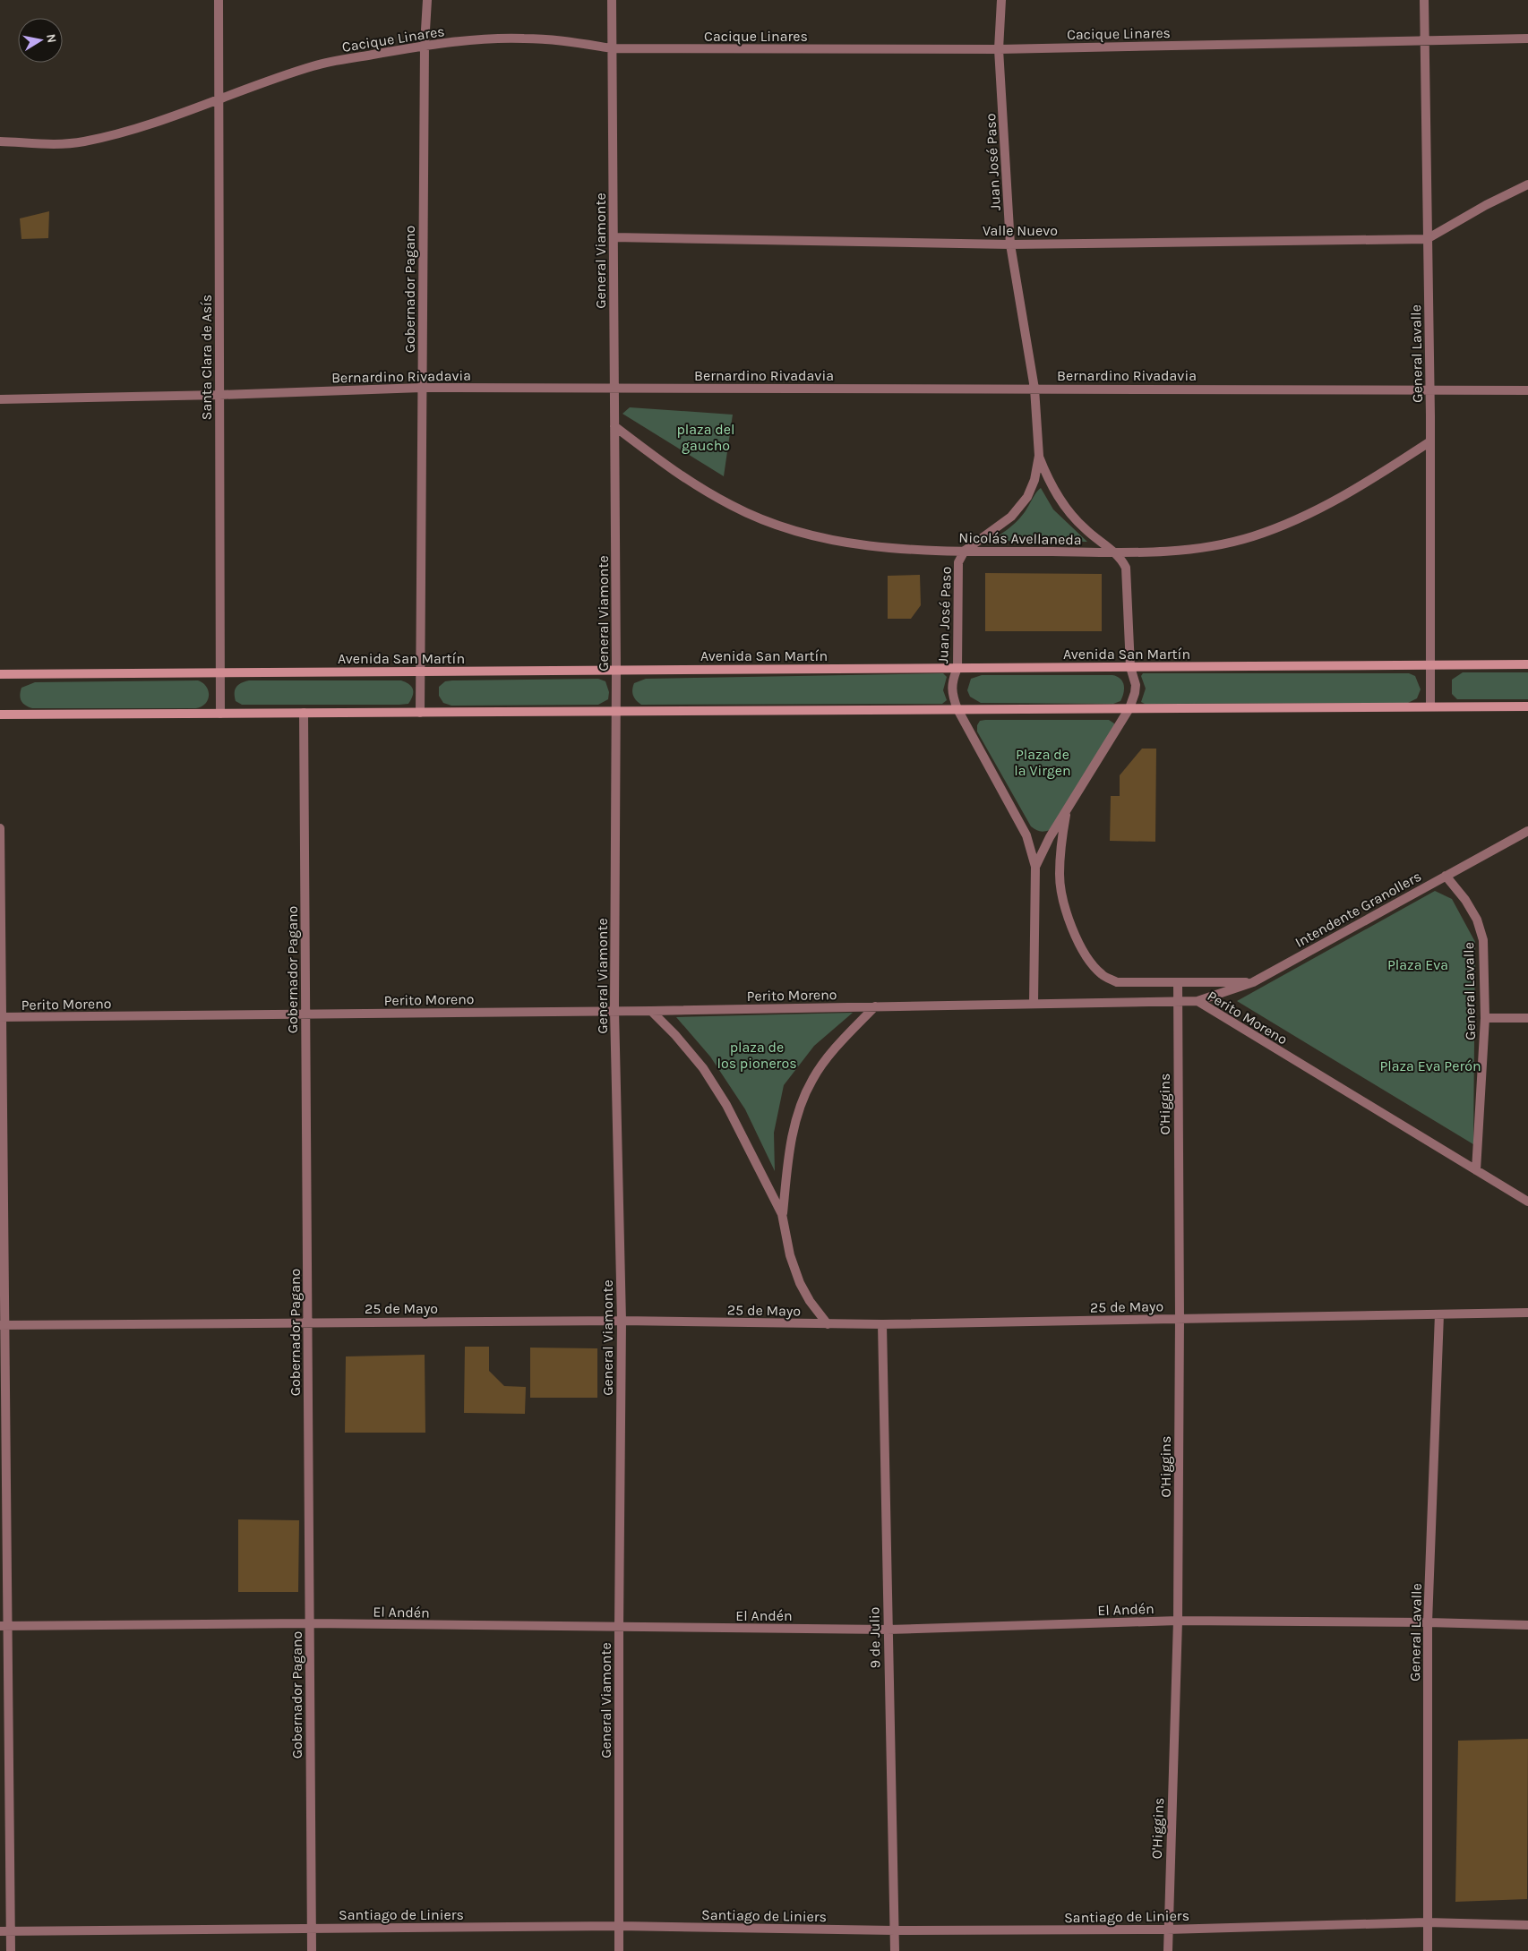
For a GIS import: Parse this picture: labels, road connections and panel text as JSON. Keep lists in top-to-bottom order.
{
  "streets": {
    "main road": ["Avenida San Martín"],
    "street": [
      "Cacique Linares",
      "Juan José Paso",
      "Valle Nuevo",
      "General Viamonte",
      "Gobernador Pagano",
      "General Lavalle",
      "Santa Clara de Asís",
      "Bernardino Rivadavia",
      "Nicolás Avellaneda",
      "Intendente Granollers",
      "Perito Moreno",
      "O'Higgins",
      "25 de Mayo",
      "El Andén",
      "9 de Julio",
      "Santiago de Liniers"
    ]
  },
  "crossings": [
    ["Cacique Linares", "Juan José Paso"],
    ["Cacique Linares", "General Viamonte"],
    ["Cacique Linares", "Gobernador Pagano"],
    ["Cacique Linares", "General Lavalle"],
    ["Cacique Linares", "Santa Clara de Asís"],
    ["Juan José Paso", "Valle Nuevo"],
    ["Juan José Paso", "Bernardino Rivadavia"],
    ["Juan José Paso", "Nicolás Avellaneda"],
    ["Juan José Paso", "Avenida San Martín"],
    ["Juan José Paso", "Perito Moreno"],
    ["Valle Nuevo", "General Viamonte"],
    ["Valle Nuevo", "General Lavalle"],
    ["General Viamonte", "Bernardino Rivadavia"],
    ["General Viamonte", "Nicolás Avellaneda"],
    ["General Viamonte", "Avenida San Martín"],
    ["General Viamonte", "Perito Moreno"],
    ["General Viamonte", "25 de Mayo"],
    ["General Viamonte", "El Andén"],
    ["General Viamonte", "Santiago de Liniers"],
    ["Gobernador Pagano", "Bernardino Rivadavia"],
    ["Gobernador Pagano", "Avenida San Martín"],
    ["Gobernador Pagano", "Perito Moreno"],
    ["Gobernador Pagano", "25 de Mayo"],
    ["Gobernador Pagano", "El Andén"],
    ["Gobernador Pagano", "Santiago de Liniers"],
    ["General Lavalle", "Bernardino Rivadavia"],
    ["General Lavalle", "Nicolás Avellaneda"],
    ["General Lavalle", "Avenida San Martín"],
    ["General Lavalle", "Intendente Granollers"],
    ["General Lavalle", "Perito Moreno"],
    ["General Lavalle", "25 de Mayo"],
    ["General Lavalle", "El Andén"],
    ["General Lavalle", "Santiago de Liniers"],
    ["Santa Clara de Asís", "Bernardino Rivadavia"],
    ["Santa Clara de Asís", "Avenida San Martín"],
    ["Intendente Granollers", "Perito Moreno"],
    ["Perito Moreno", "O'Higgins"],
    ["O'Higgins", "25 de Mayo"],
    ["O'Higgins", "El Andén"],
    ["O'Higgins", "Santiago de Liniers"],
    ["25 de Mayo", "9 de Julio"],
    ["El Andén", "9 de Julio"],
    ["9 de Julio", "Santiago de Liniers"]
  ],
  "parks": [
    "plaza del gaucho",
    "Plaza de la Virgen",
    "Plaza Eva",
    "plaza de los pioneros",
    "Plaza Eva Perón"
  ],
  "north": "right"
}
